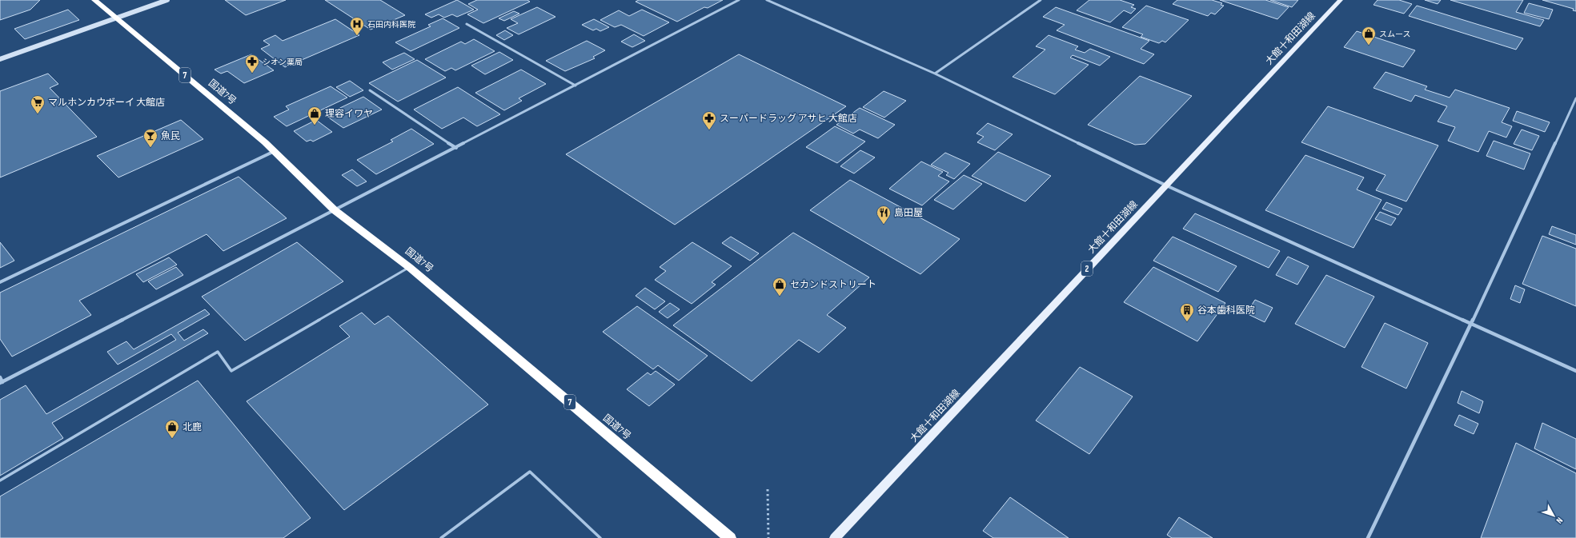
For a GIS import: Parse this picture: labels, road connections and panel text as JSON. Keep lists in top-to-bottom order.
{
  "streets": {
    "highway": ["7", "国道7号"],
    "main road": ["大館十和田湖線", "2"]
  },
  "places": {
    "hospital": ["石田内科医院"],
    "shop": [
      "スムース",
      "理容イワヤ",
      "セカンドストリート",
      "北鹿"
    ],
    "pharmacy": ["シオン薬局", "スーパードラッグ アサヒ 大館店"],
    "supermarket": ["マルホンカウボーイ 大館店"],
    "bar": ["魚民"],
    "restaurant": ["島田屋"],
    "building": ["谷本歯科医院"]
  },
  "north": "bottom right"
}
